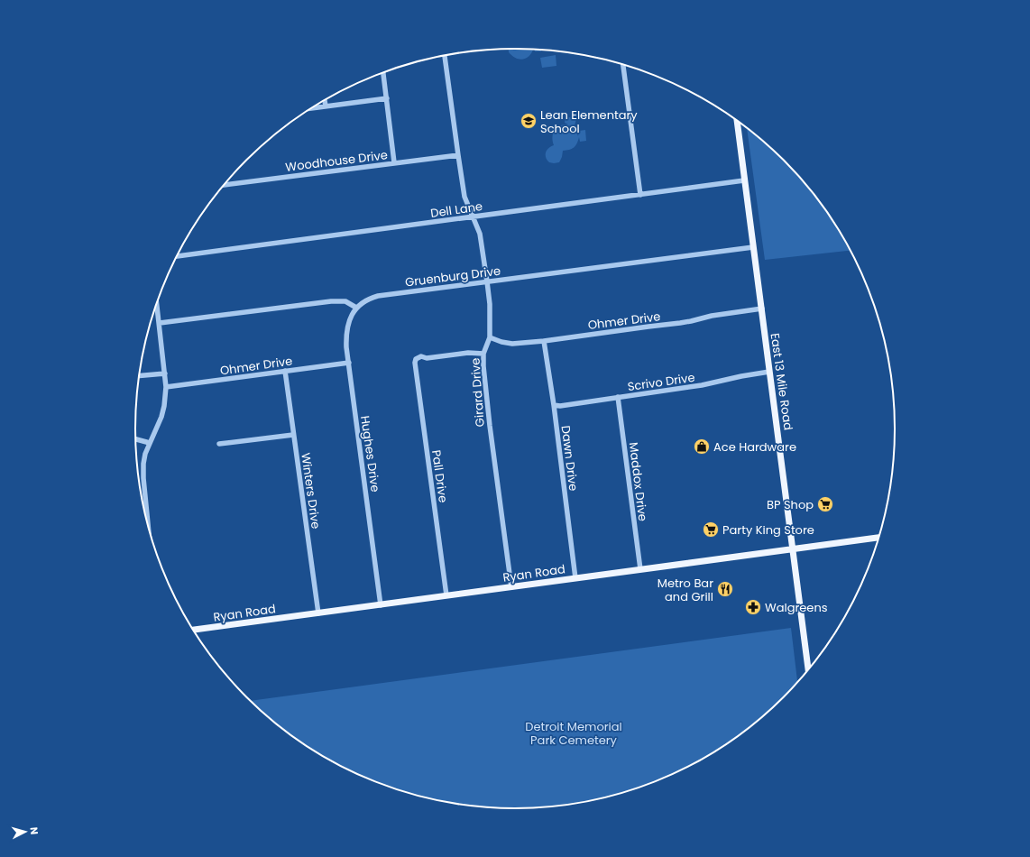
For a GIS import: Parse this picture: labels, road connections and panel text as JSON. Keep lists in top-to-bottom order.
{
  "streets": {
    "main road": ["East 13 Mile Road", "Ryan Road"],
    "street": [
      "Woodhouse Drive",
      "Dell Lane",
      "Gruenburg Drive",
      "Ohmer Drive",
      "Scrivo Drive",
      "Girard Drive",
      "Hughes Drive",
      "Dawn Drive",
      "Pall Drive",
      "Maddox Drive",
      "Winters Drive"
    ]
  },
  "crossings": [
    ["Woodhouse Drive", "Girard Drive"],
    ["Dell Lane", "East 13 Mile Road"],
    ["Dell Lane", "Girard Drive"],
    ["Gruenburg Drive", "East 13 Mile Road"],
    ["Gruenburg Drive", "Girard Drive"],
    ["Gruenburg Drive", "Hughes Drive"],
    ["Ohmer Drive", "East 13 Mile Road"],
    ["Ohmer Drive", "Girard Drive"],
    ["Ohmer Drive", "Hughes Drive"],
    ["Ohmer Drive", "Dawn Drive"],
    ["Ohmer Drive", "Winters Drive"],
    ["Scrivo Drive", "East 13 Mile Road"],
    ["Scrivo Drive", "Dawn Drive"],
    ["Scrivo Drive", "Maddox Drive"],
    ["East 13 Mile Road", "Ryan Road"],
    ["Girard Drive", "Pall Drive"],
    ["Girard Drive", "Ryan Road"],
    ["Hughes Drive", "Ryan Road"],
    ["Dawn Drive", "Ryan Road"],
    ["Pall Drive", "Ryan Road"],
    ["Maddox Drive", "Ryan Road"],
    ["Winters Drive", "Ryan Road"]
  ],
  "parks": ["Detroit Memorial Park Cemetery"],
  "places": {
    "school or university": ["Lean Elementary School"],
    "shop": ["Ace Hardware"],
    "supermarket": ["BP Shop", "Party King Store"],
    "restaurant": ["Metro Bar and Grill"],
    "pharmacy": ["Walgreens"]
  },
  "north": "right"
}
